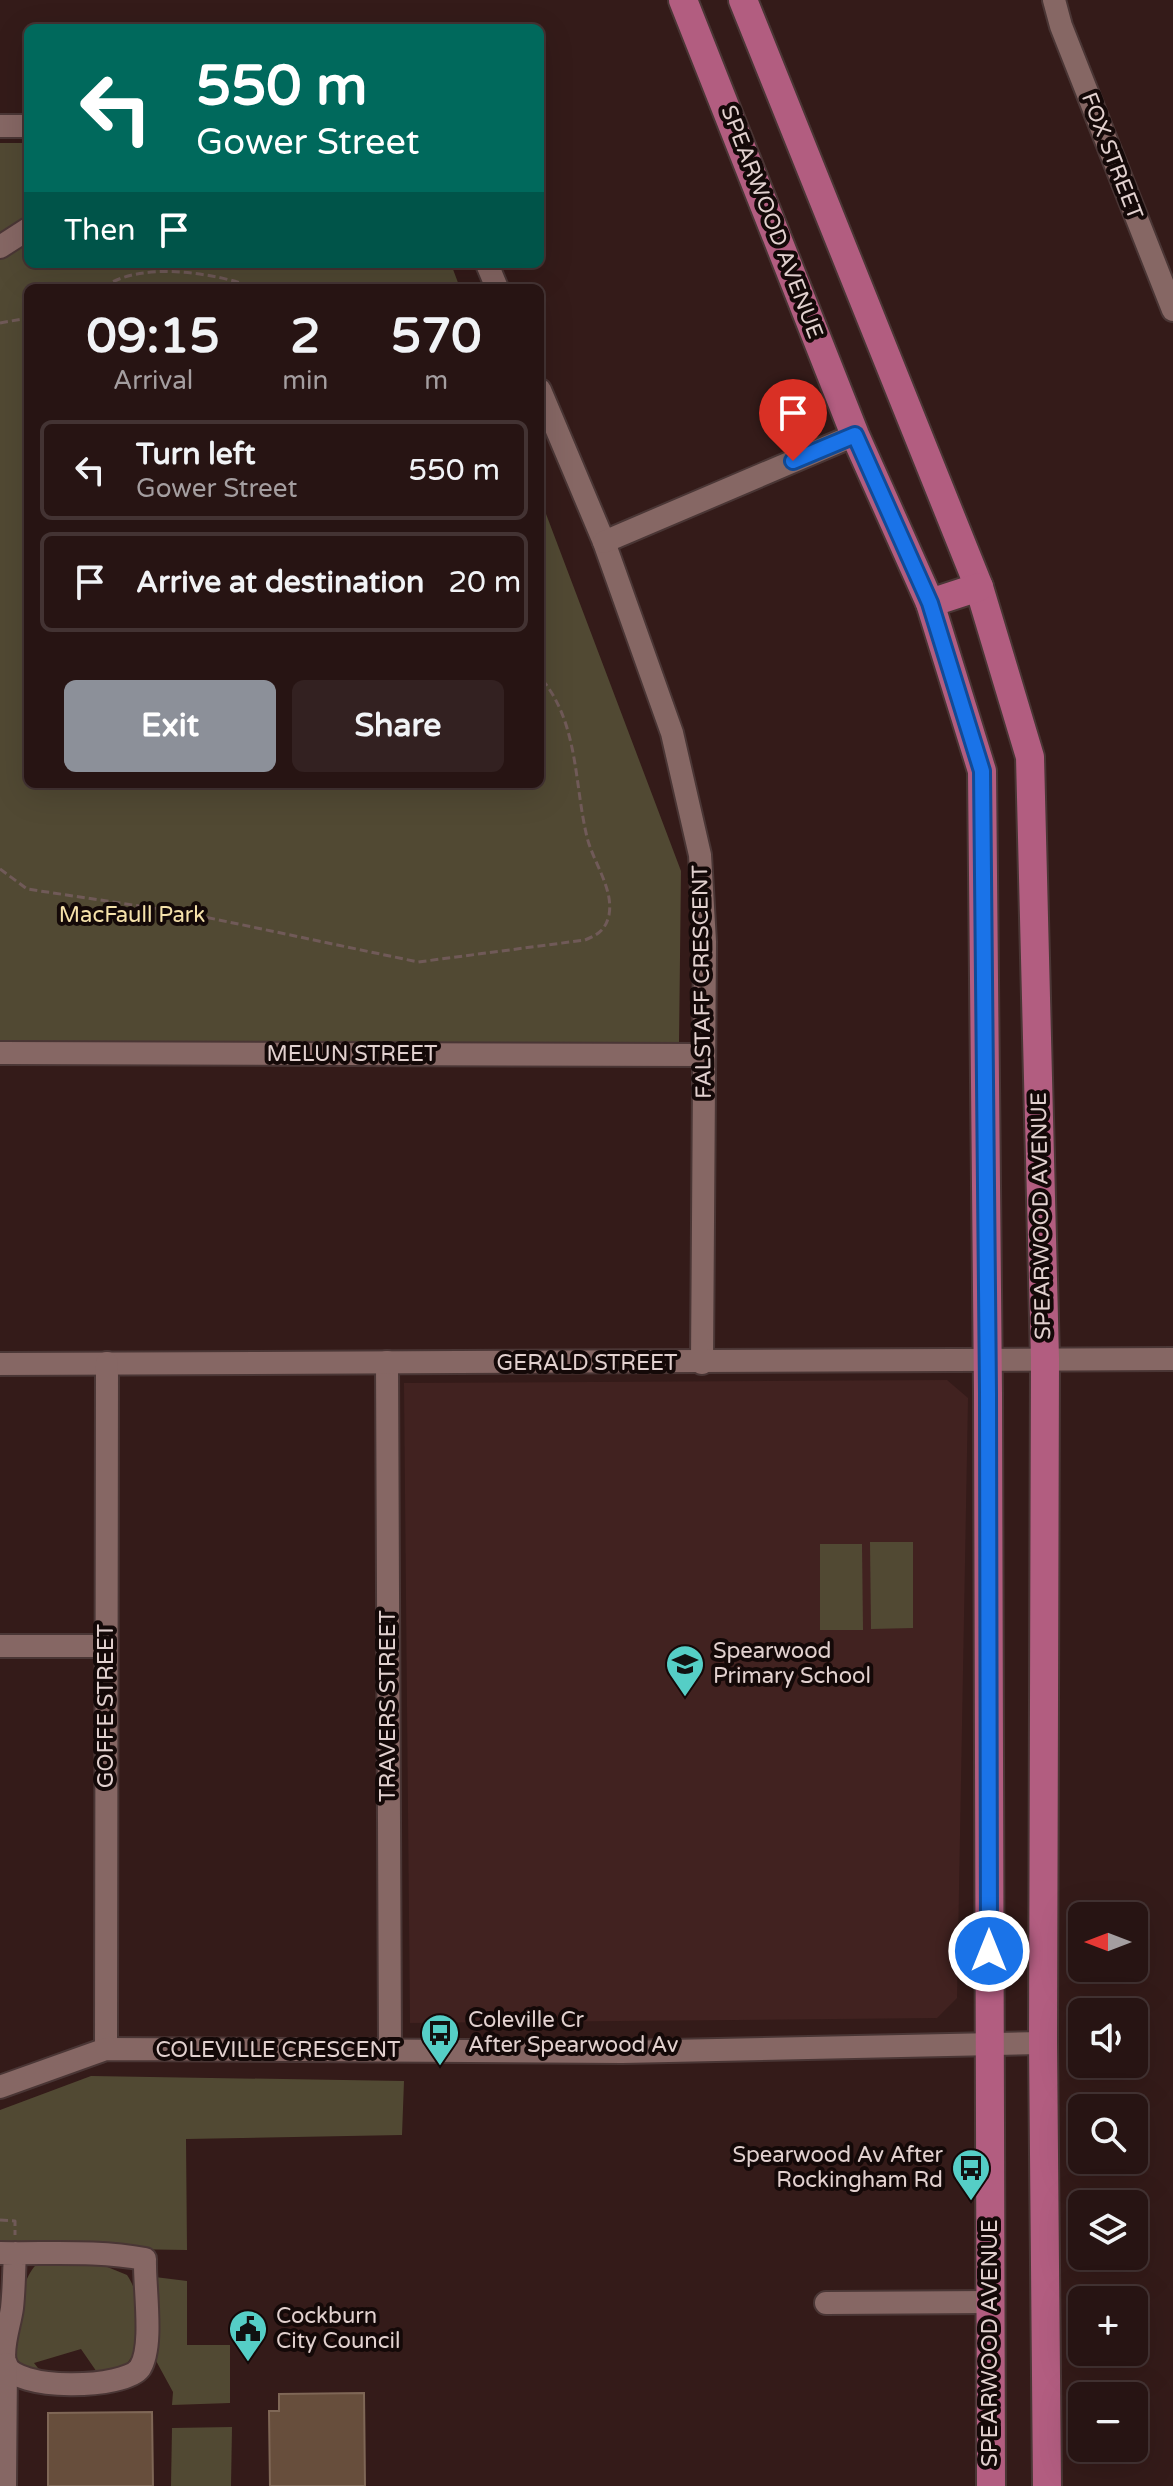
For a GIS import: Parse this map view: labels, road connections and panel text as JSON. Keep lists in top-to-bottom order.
{
  "streets": {
    "main road": ["SPEARWOOD AVENUE"],
    "street": [
      "FOX STREET",
      "FALSTAFF CRESCENT",
      "MELUN STREET",
      "GERALD STREET",
      "GOFFE STREET",
      "TRAVERS STREET",
      "COLEVILLE CRESCENT"
    ]
  },
  "crossings": [
    ["SPEARWOOD AVENUE", "GERALD STREET"],
    ["SPEARWOOD AVENUE", "COLEVILLE CRESCENT"],
    ["FALSTAFF CRESCENT", "MELUN STREET"],
    ["FALSTAFF CRESCENT", "GERALD STREET"],
    ["GERALD STREET", "GOFFE STREET"],
    ["GERALD STREET", "TRAVERS STREET"],
    ["GOFFE STREET", "COLEVILLE CRESCENT"],
    ["TRAVERS STREET", "COLEVILLE CRESCENT"]
  ],
  "parks": ["MacFaull Park"],
  "places": {
    "school or university": ["Spearwood Primary School"],
    "bus stop": ["Coleville Cr After Spearwood Av", "Spearwood Av After Rockingham Rd"],
    "public building": ["Cockburn City Council"]
  },
  "north": "left",
  "page": {
    "turn": ["550 m", "Gower Street"],
    "then": "Then",
    "eta": [
      "09:15",
      "Arrival",
      "2",
      "min",
      "570",
      "m"
    ],
    "list": [
      {
        "name": "Turn left",
        "note": "Gower Street",
        "value": "550 m"
      },
      {
        "name": "Arrive at destination",
        "value": "20 m"
      }
    ],
    "buttons": ["Exit", "Share"],
    "map_buttons": ["+", "−"]
  }
}
